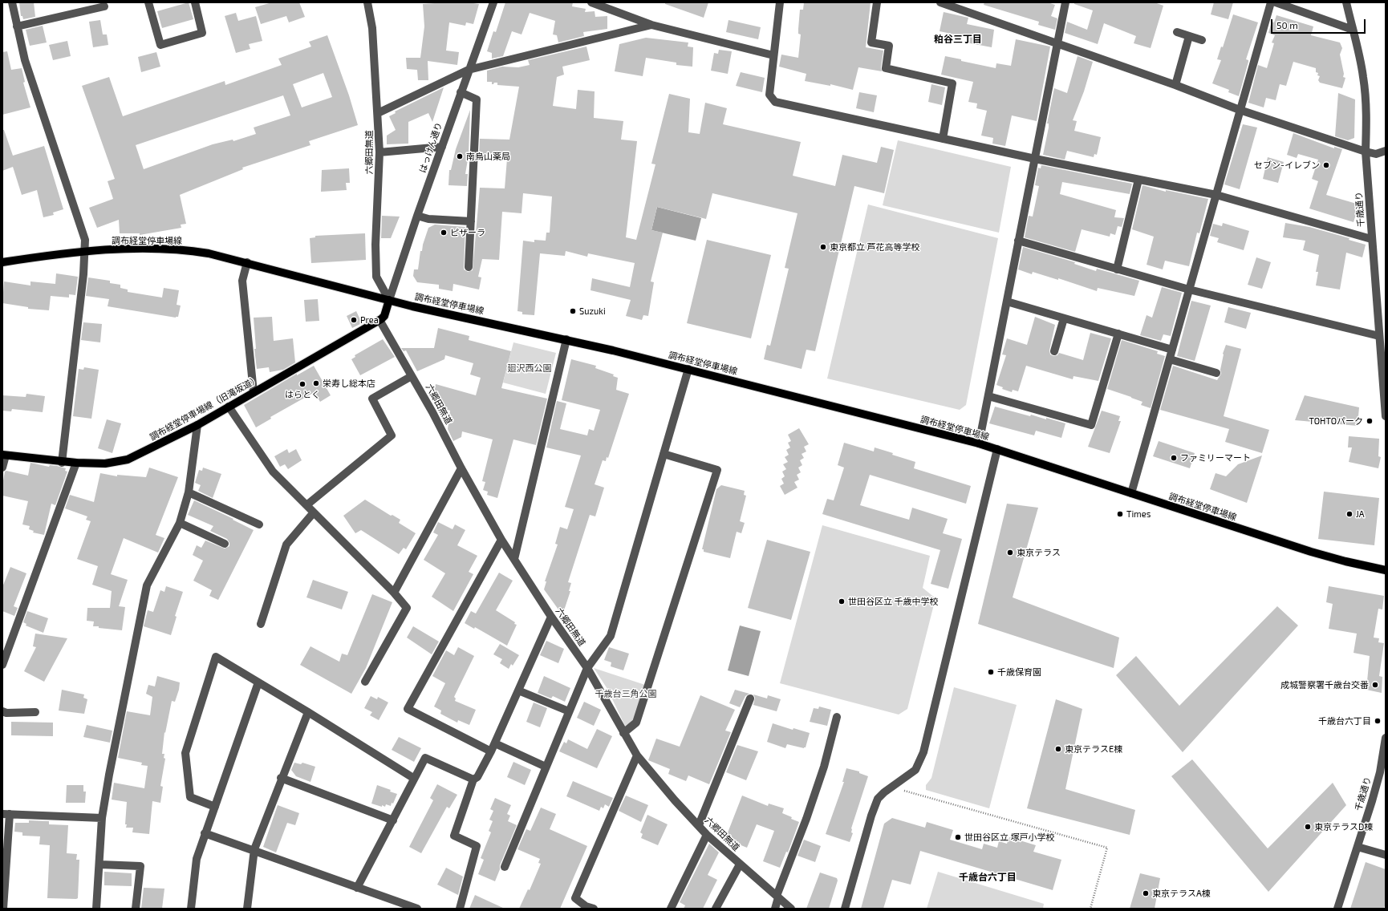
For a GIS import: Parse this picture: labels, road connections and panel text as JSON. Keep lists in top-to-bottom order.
{
  "streets": {
    "main road": ["調布経堂停車場線", "調布経堂停車場線（旧滝坂道）"],
    "street": ["はっけん通り", "六郷田無道", "千歳通り"]
  },
  "crossings": [
    ["はっけん通り", "六郷田無道"],
    ["はっけん通り", "調布経堂停車場線"],
    ["六郷田無道", "調布経堂停車場線"],
    ["六郷田無道", "調布経堂停車場線（旧滝坂道）"]
  ],
  "districts": ["粕谷三丁目", "千歳台六丁目"],
  "parks": ["廻沢西公園", "千歳台三角公園"],
  "places": [
    "南烏山薬局",
    "セブン-イレブン",
    "ピザーラ",
    "東京都立 芦花高等学校",
    "Suzuki",
    "Prea",
    "栄寿し総本店",
    "はらとく",
    "TOHTOパーク",
    "ファミリーマート",
    "Times",
    "JA",
    "東京テラス",
    "世田谷区立 千歳中学校",
    "千歳保育園",
    "成城警察署千歳台交番",
    "千歳台六丁目",
    "東京テラスE棟",
    "東京テラスD棟",
    "世田谷区立 塚戸小学校",
    "東京テラスA棟"
  ],
  "scale_bar": "50 m"
}
